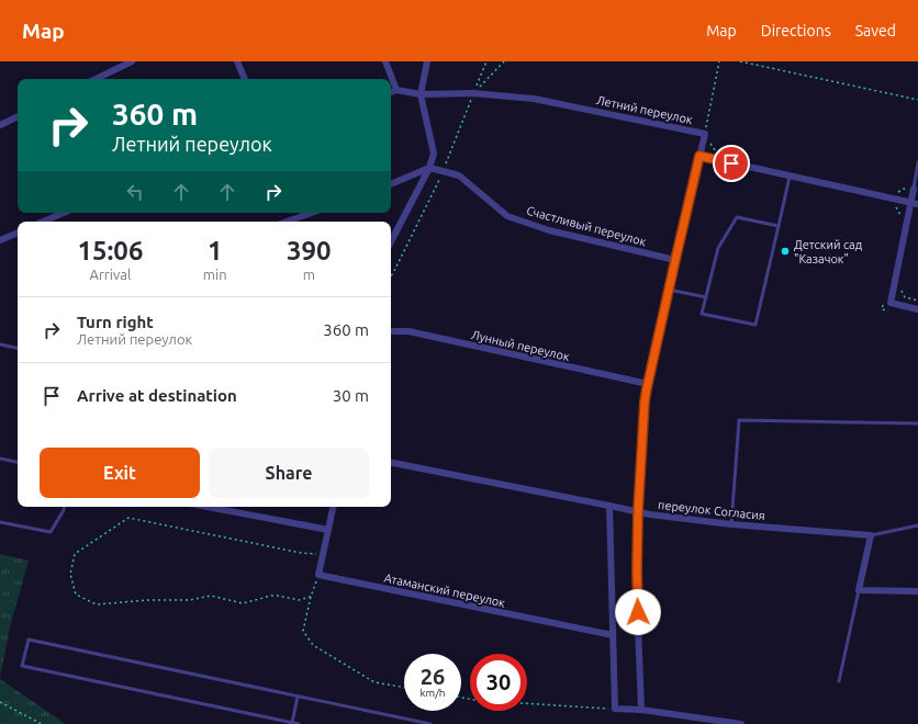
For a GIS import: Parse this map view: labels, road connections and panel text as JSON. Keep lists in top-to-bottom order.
{
  "streets": {
    "street": [
      "Летний переулок",
      "Счастливый переулок",
      "Лунный переулок",
      "переулок Согласия",
      "Атаманский переулок"
    ]
  },
  "crossings": [
    ["Летний переулок", "Счастливый переулок"],
    ["Летний переулок", "Лунный переулок"],
    ["Летний переулок", "переулок Согласия"]
  ],
  "places": ["Детский сад \"Казачок\""],
  "page": {
    "header": "Map",
    "nav": ["Map", "Directions", "Saved"],
    "turn": ["360 m", "Летний переулок"],
    "eta": [
      "15:06",
      "Arrival",
      "1",
      "min",
      "390",
      "m"
    ],
    "list": [
      {
        "name": "Turn right",
        "note": "Летний переулок",
        "value": "360 m"
      },
      {
        "name": "Arrive at destination",
        "value": "30 m"
      }
    ],
    "buttons": ["Exit", "Share"],
    "speed": "26 km/h",
    "limit": "30"
  }
}
